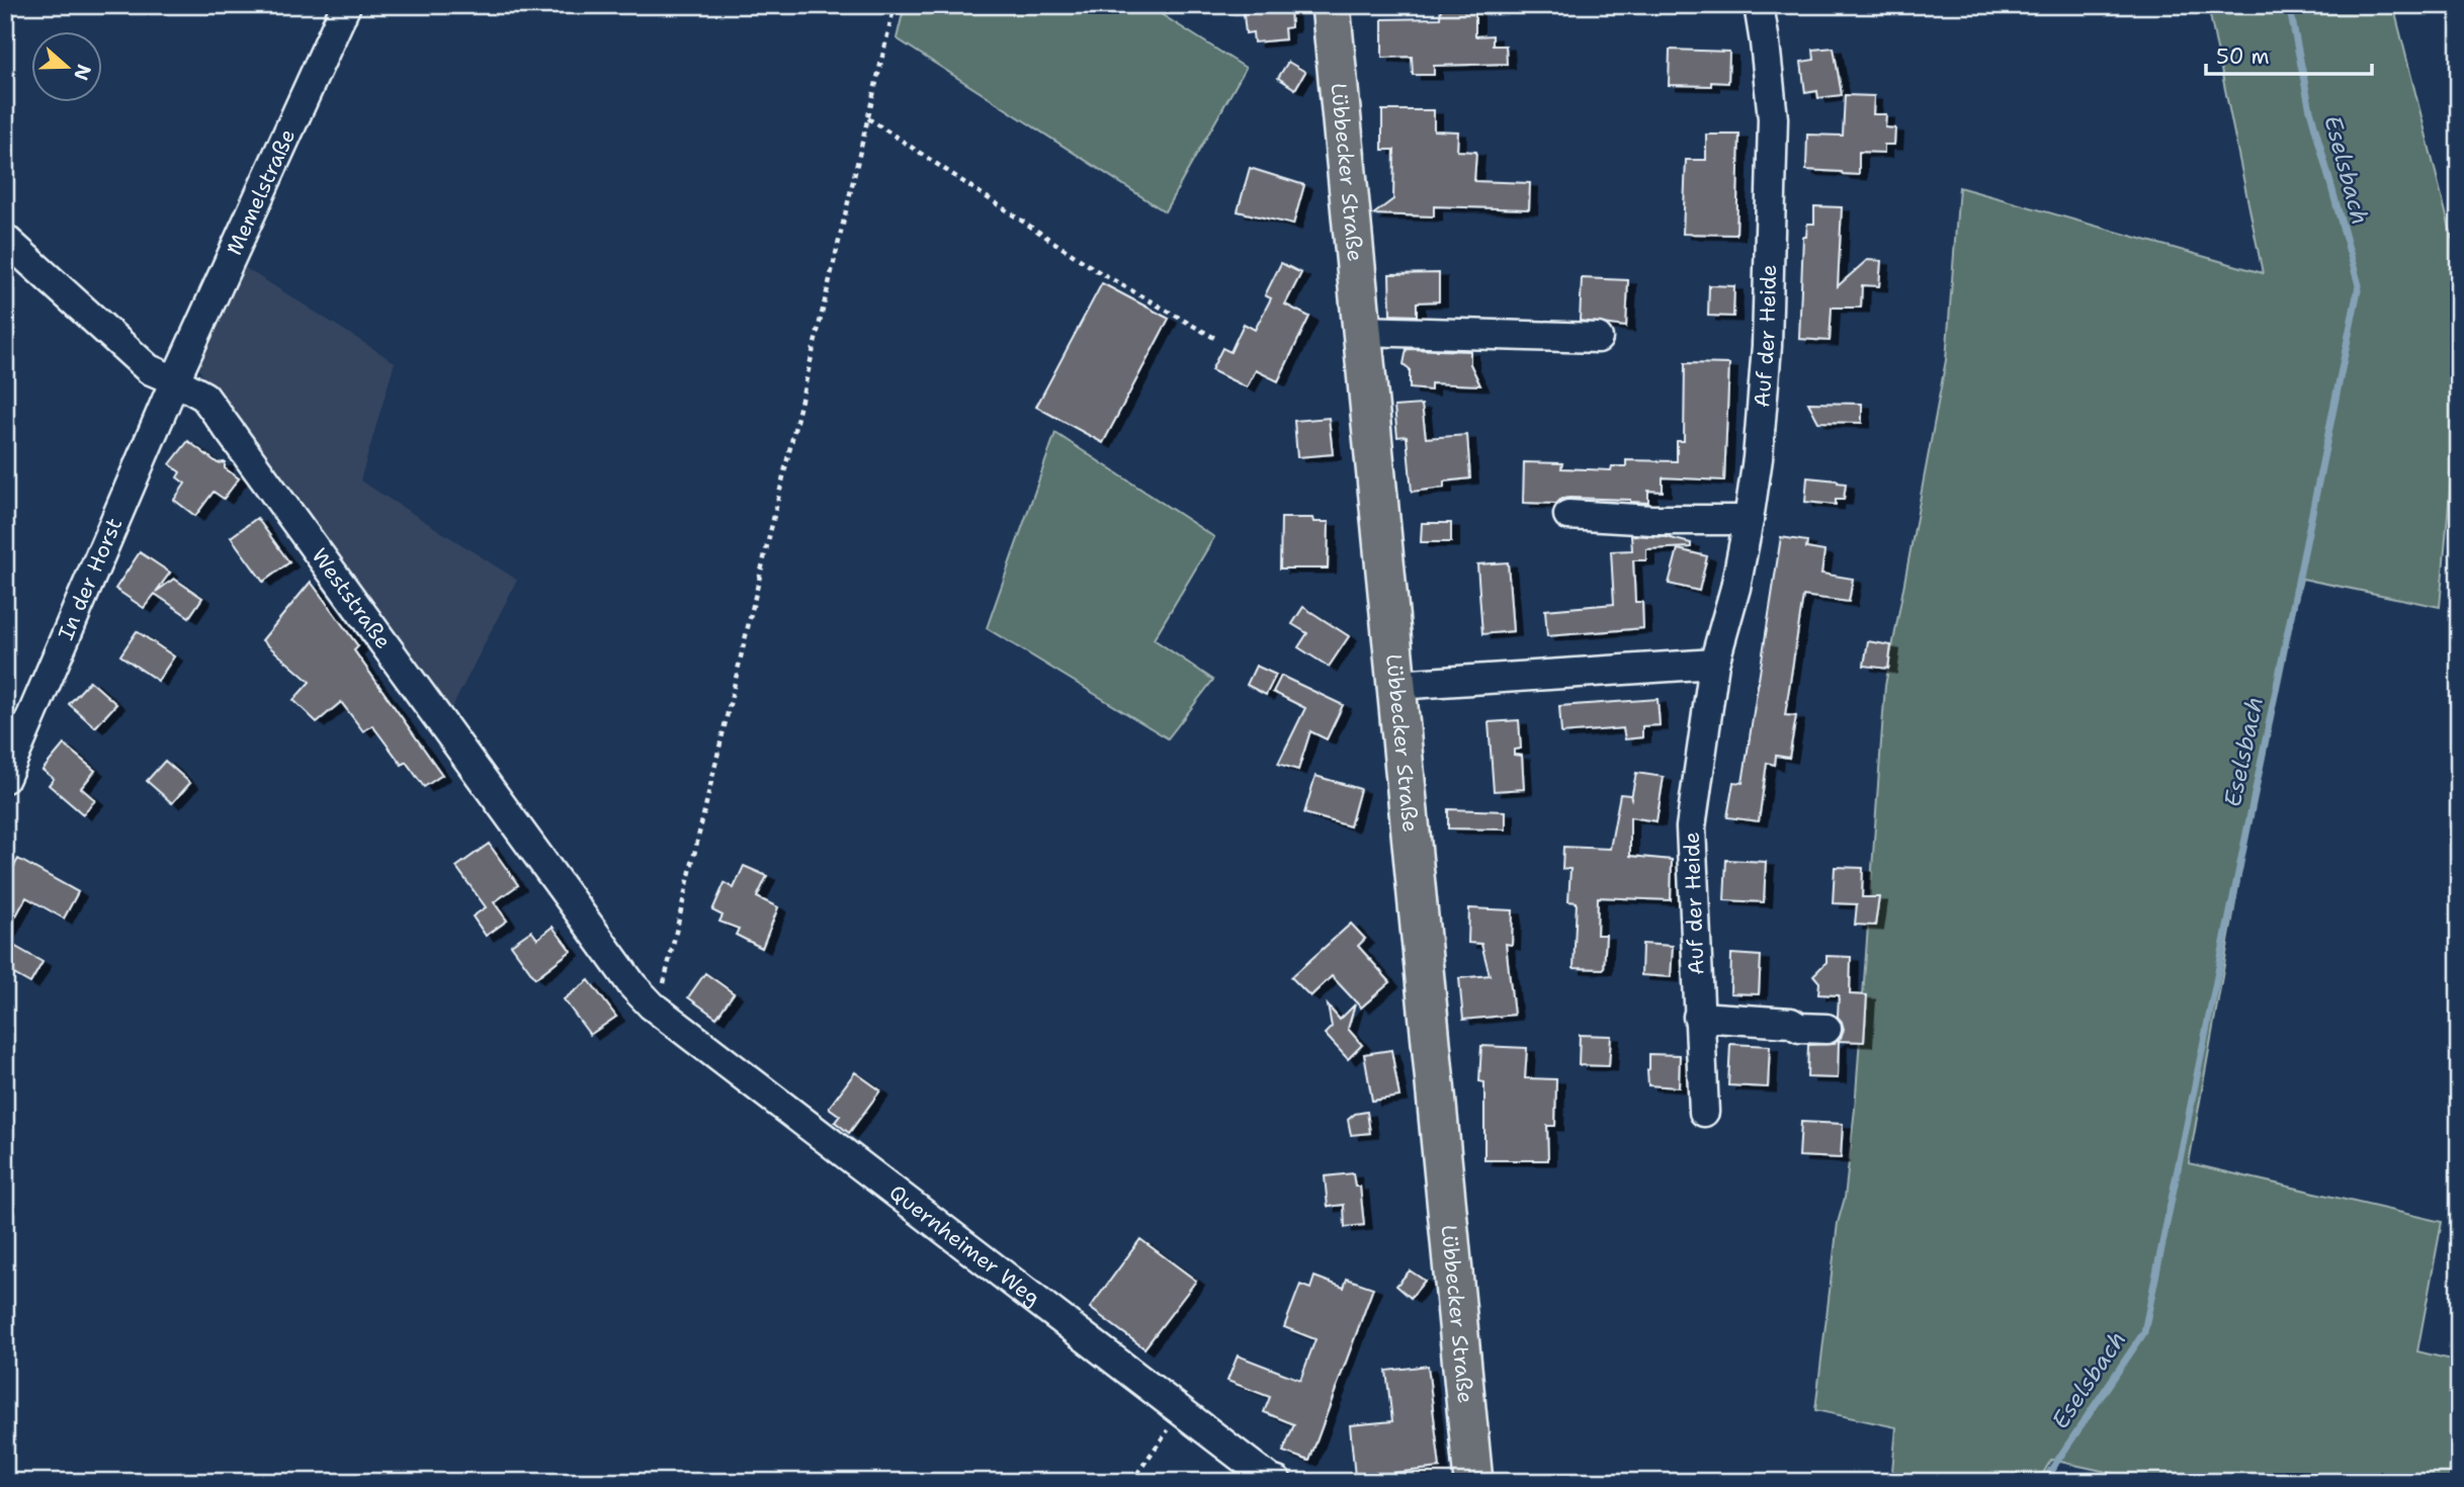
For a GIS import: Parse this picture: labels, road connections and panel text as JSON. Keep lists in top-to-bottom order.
{
  "streets": {
    "main road": ["Lübbecker Straße"],
    "street": [
      "Memelstraße",
      "Auf der Heide",
      "In der Horst",
      "Weststraße",
      "Quernheimer Weg"
    ]
  },
  "crossings": [
    ["Memelstraße", "In der Horst"],
    ["Memelstraße", "Weststraße"],
    ["In der Horst", "Weststraße"],
    ["Weststraße", "Quernheimer Weg"]
  ],
  "water": ["Eselsbach"],
  "scale_bar": "50 m",
  "north": "right"
}
